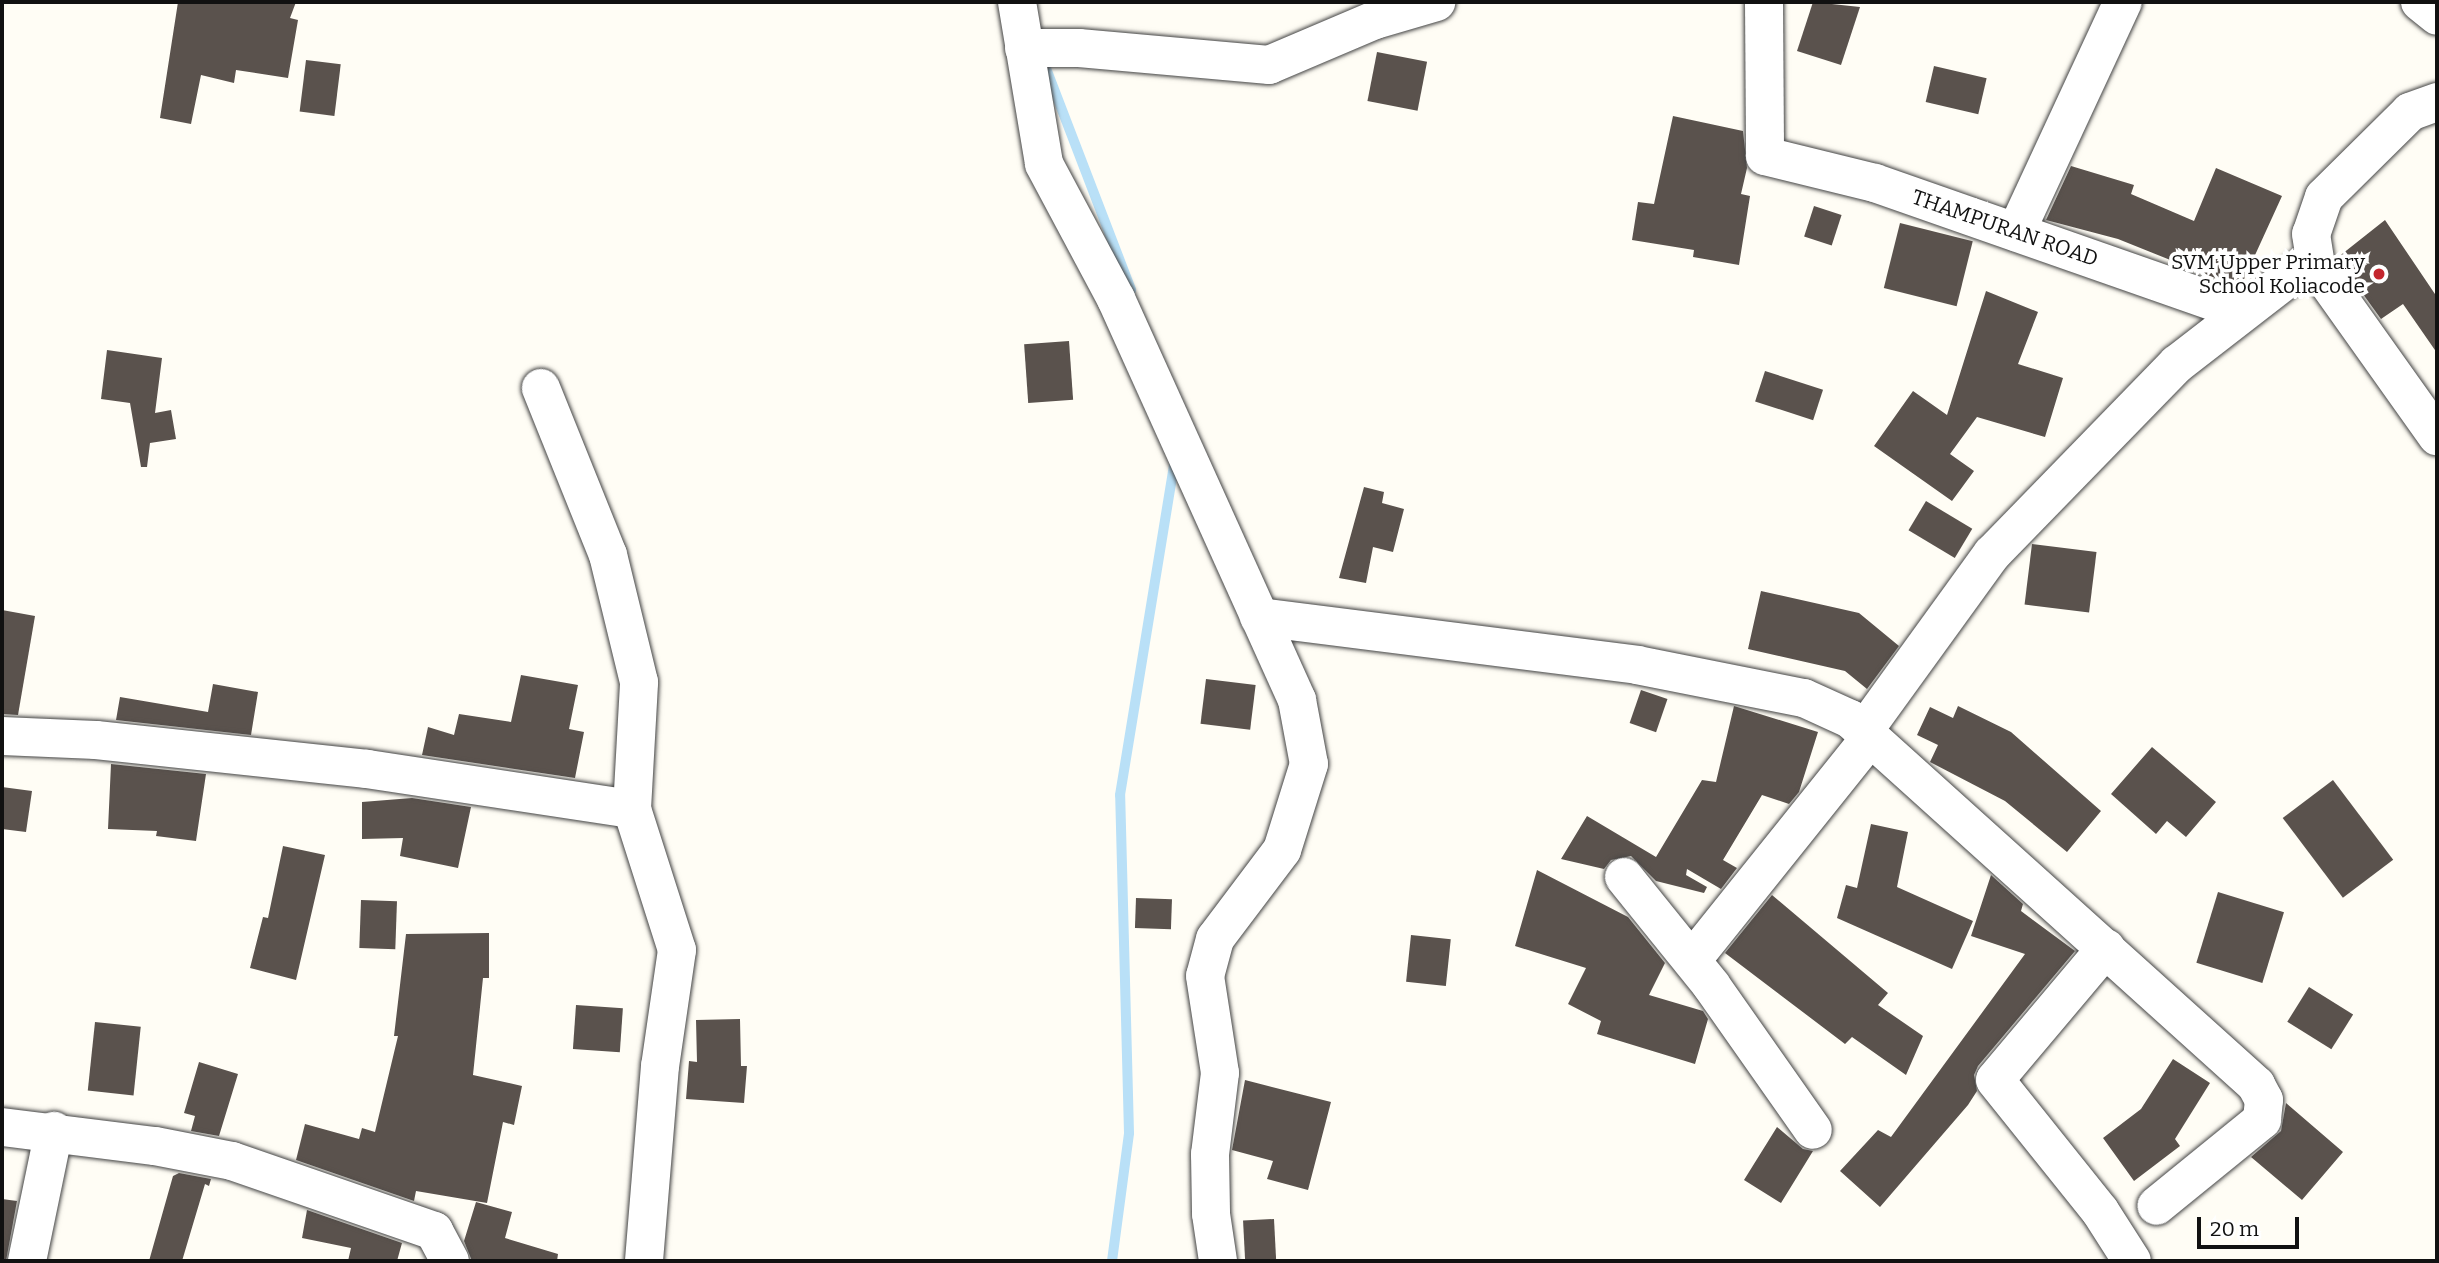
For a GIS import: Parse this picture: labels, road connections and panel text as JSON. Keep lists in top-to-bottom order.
{
  "streets": {
    "street": ["THAMPURAN ROAD"]
  },
  "places": ["SVM Upper Primary School Koliacode"],
  "scale_bar": "20 m"
}
